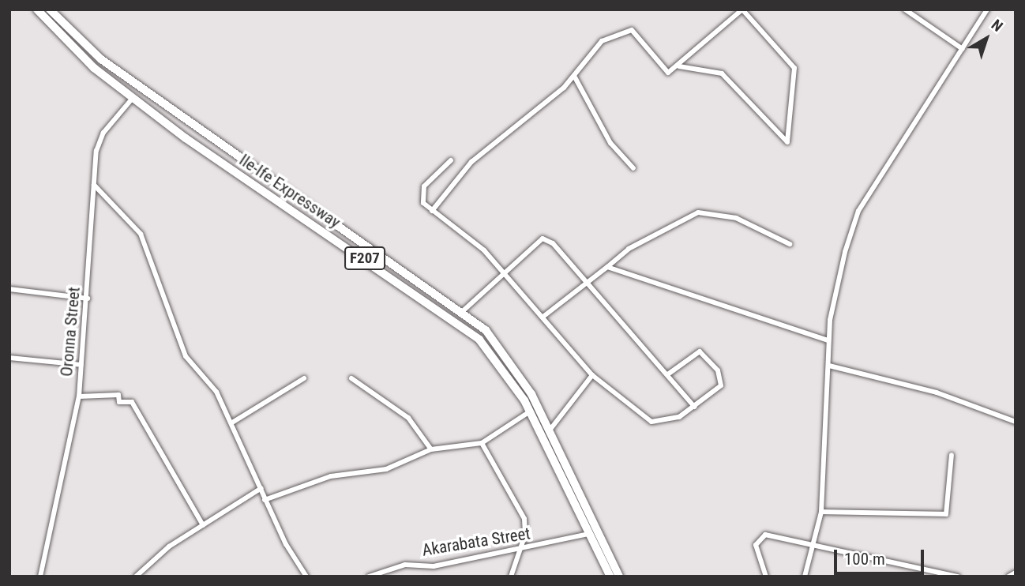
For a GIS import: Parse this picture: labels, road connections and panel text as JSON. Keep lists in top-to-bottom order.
{
  "streets": {
    "main road": ["Ile-Ife Expressway", "F207"],
    "street": ["Oronna Street", "Akarabata Street"]
  },
  "crossings": [
    ["Ile-Ife Expressway", "Oronna Street"],
    ["Ile-Ife Expressway", "Akarabata Street"]
  ],
  "scale_bar": "100 m",
  "north": "top right"
}
